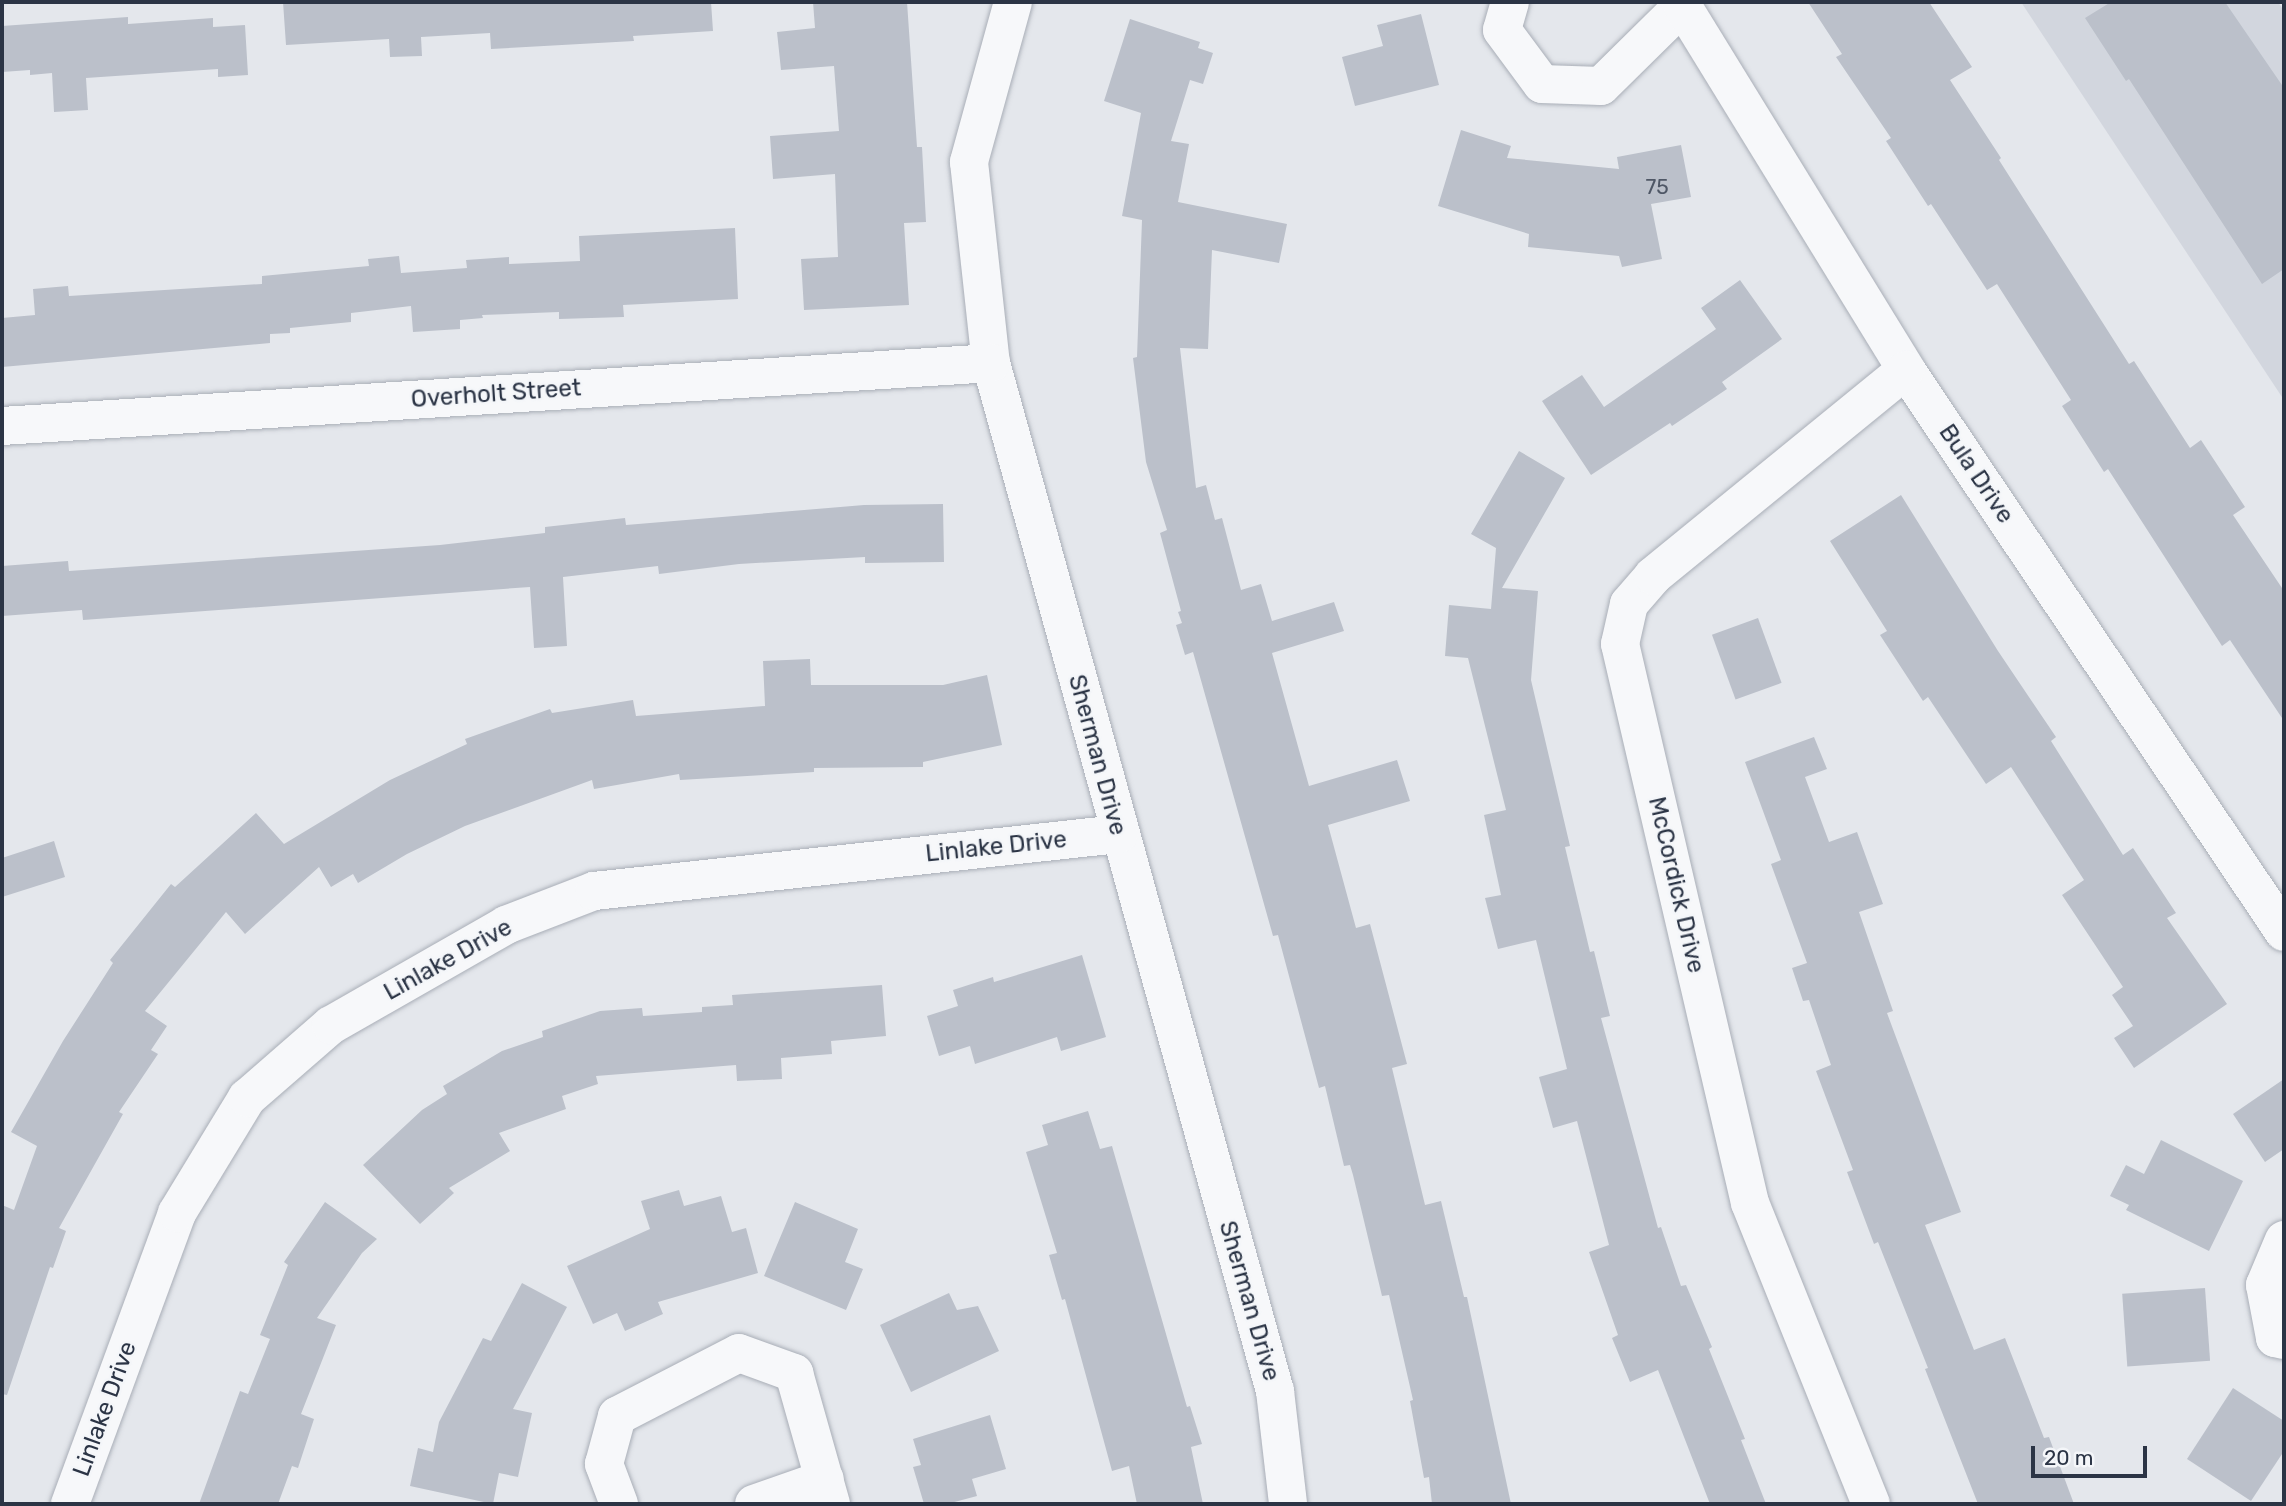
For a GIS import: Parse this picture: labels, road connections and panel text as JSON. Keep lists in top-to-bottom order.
{
  "streets": {
    "street": [
      "Overholt Street",
      "Bula Drive",
      "Sherman Drive",
      "Linlake Drive",
      "McCordick Drive"
    ]
  },
  "crossings": [
    ["Overholt Street", "Sherman Drive"],
    ["Bula Drive", "McCordick Drive"],
    ["Sherman Drive", "Linlake Drive"]
  ],
  "house_numbers": ["75"],
  "scale_bar": "20 m"
}
